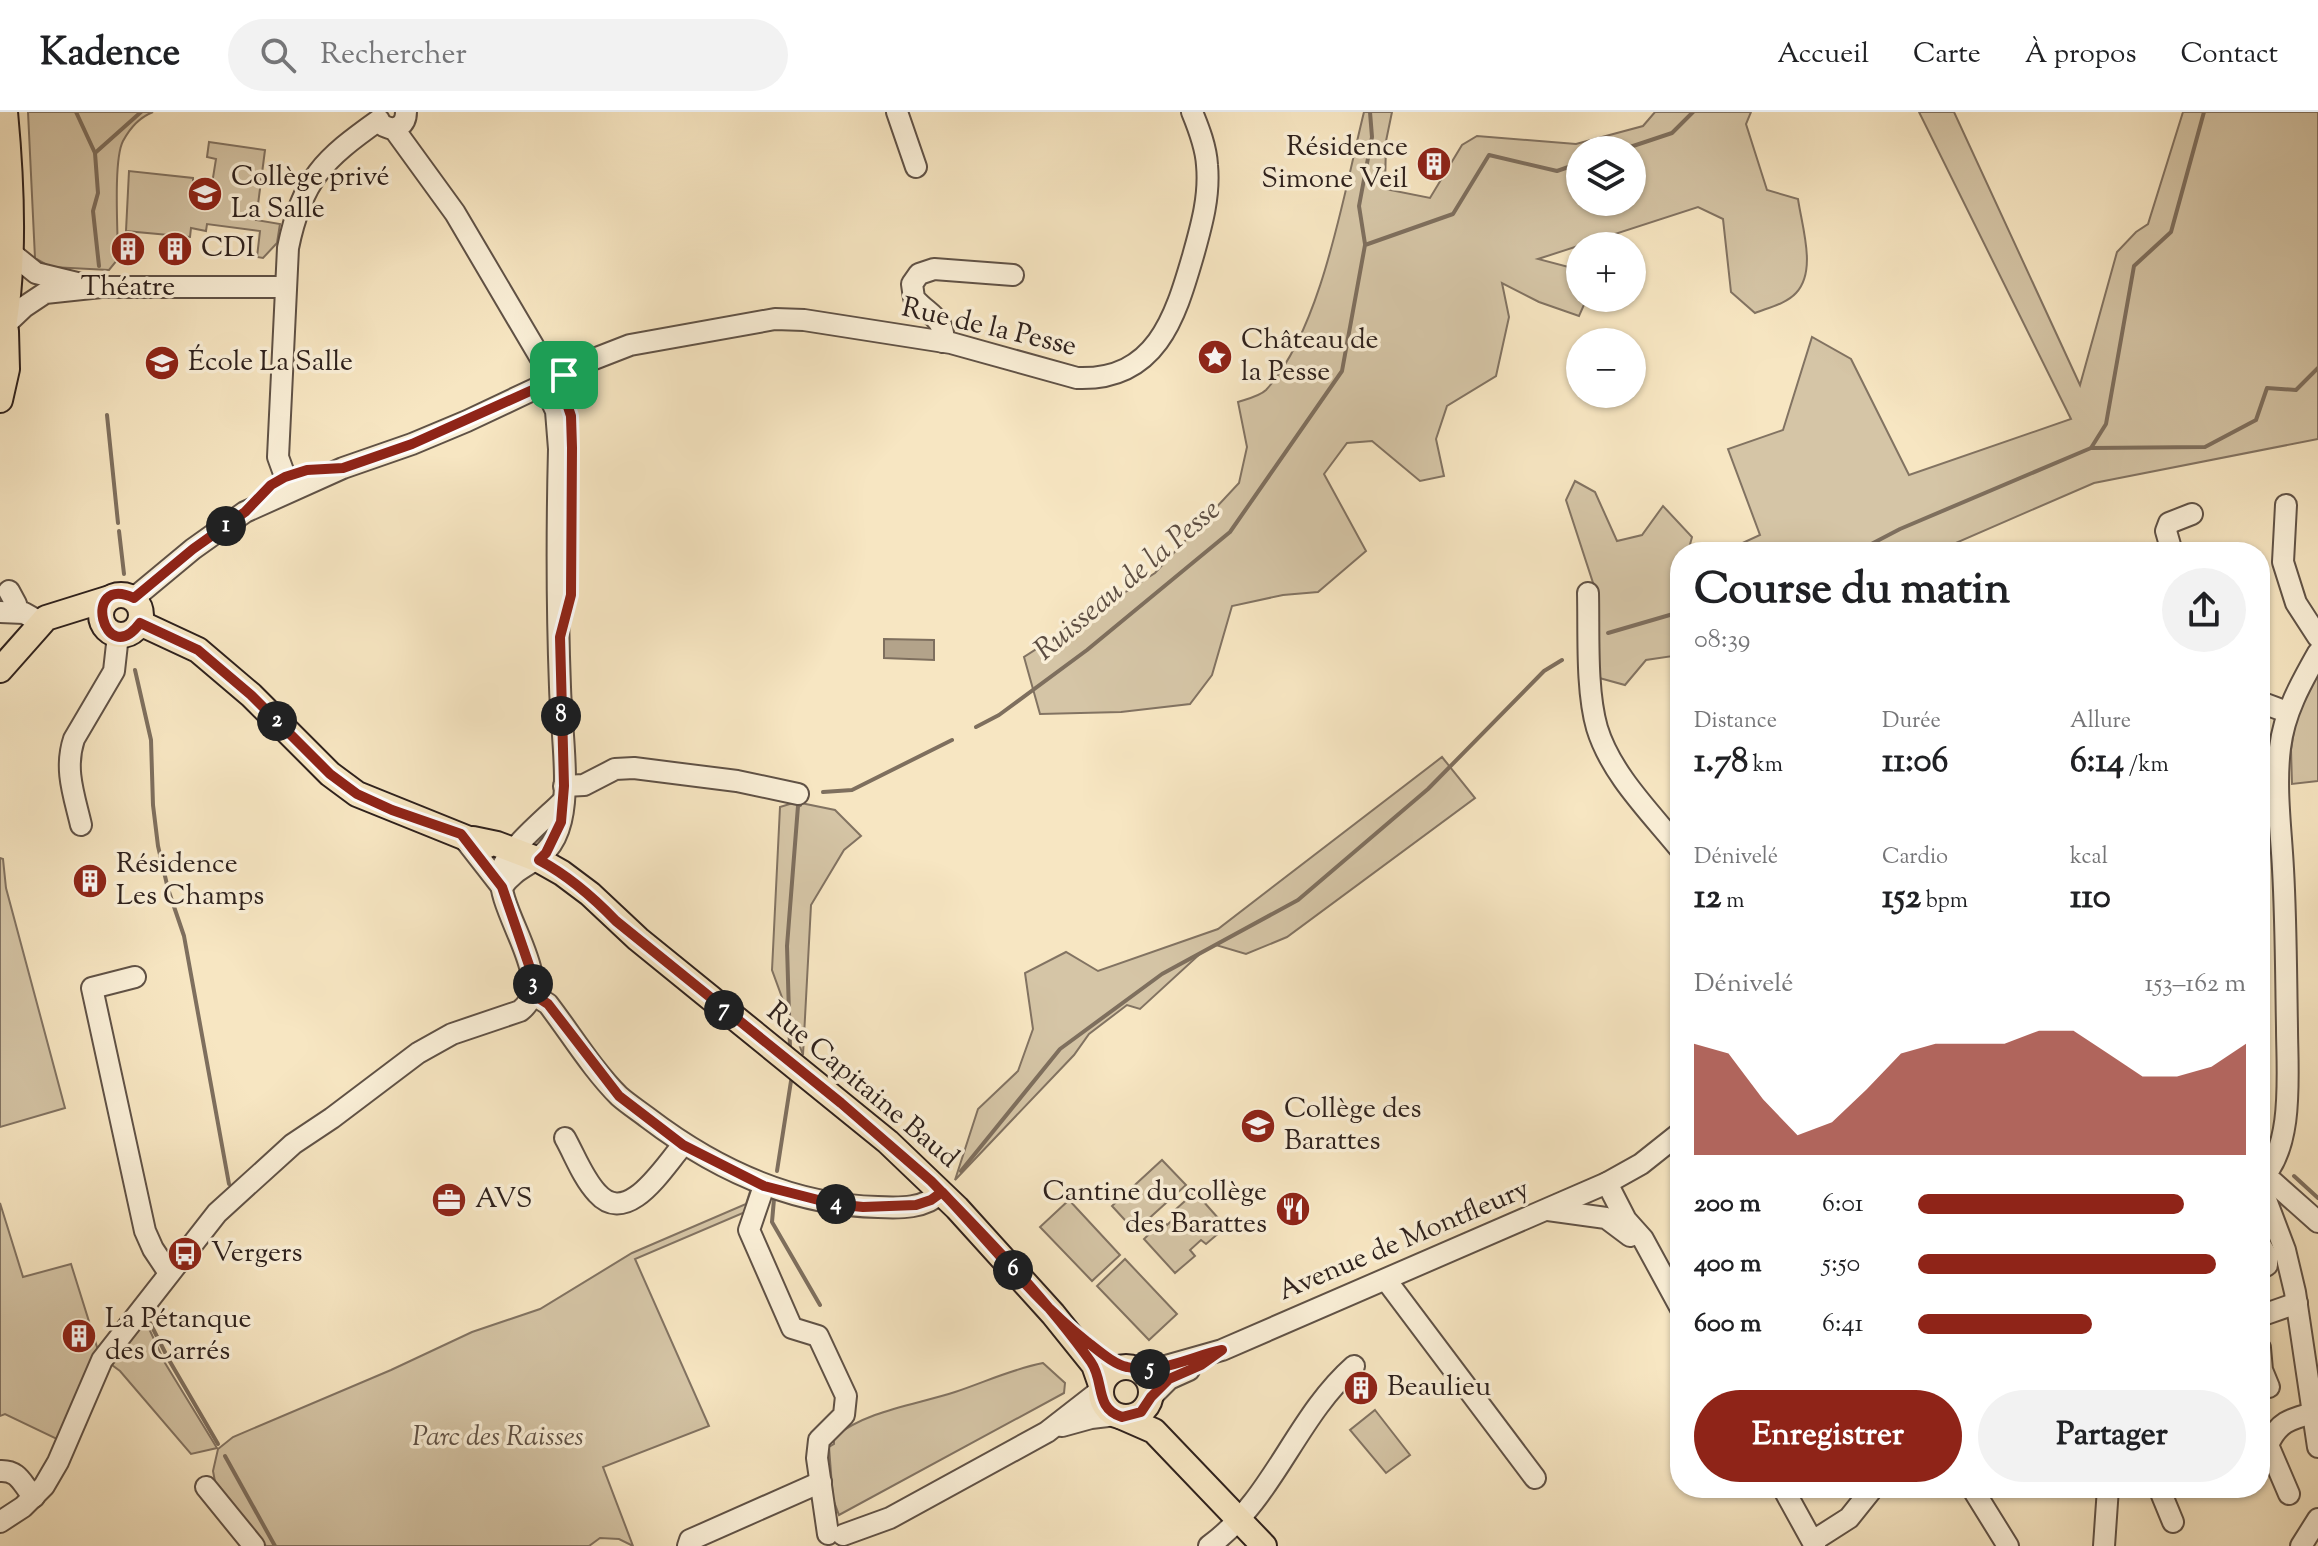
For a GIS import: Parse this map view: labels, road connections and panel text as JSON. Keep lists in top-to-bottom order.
{
  "streets": {
    "main road": ["Rue Capitaine Baud"],
    "street": ["Rue de la Pesse", "Avenue de Montfleury"]
  },
  "crossings": [
    ["Rue de la Pesse", "Rue Capitaine Baud"],
    ["Rue Capitaine Baud", "Avenue de Montfleury"]
  ],
  "water": ["Ruisseau de la Pesse"],
  "parks": ["Parc des Raisses"],
  "places": {
    "building": [
      "Résidence Simone Veil",
      "Théatre",
      "CDI",
      "Résidence Les Champs",
      "La Pétanque des Carrés",
      "Beaulieu"
    ],
    "school or university": ["Collège privé La Salle", "École La Salle", "Collège des Barattes"],
    "place": ["Château de la Pesse"],
    "office": ["AVS"],
    "restaurant": ["Cantine du collège des Barattes"],
    "bus stop": ["Vergers"]
  },
  "page": {
    "header": "Kadence",
    "search": "Rechercher",
    "nav": [
      "Accueil",
      "Carte",
      "À propos",
      "Contact"
    ],
    "map_buttons": ["+", "−"],
    "pins": [
      "1",
      "8",
      "2",
      "3",
      "7",
      "4",
      "6",
      "5"
    ],
    "heading": ["Course du matin", "08:39"],
    "stats": [
      ["Distance", "1.78 km"],
      ["Durée", "11:06"],
      ["Allure", "6:14 /km"],
      ["Dénivelé", "12 m"],
      ["Cardio", "152 bpm"],
      ["kcal", "110"]
    ],
    "chart": ["Dénivelé", "153–162 m"],
    "list": [
      {
        "name": "200 m",
        "note": "6:01"
      },
      {
        "name": "400 m",
        "note": "5:50"
      },
      {
        "name": "600 m",
        "note": "6:41"
      }
    ],
    "buttons": ["Enregistrer", "Partager"]
  }
}
